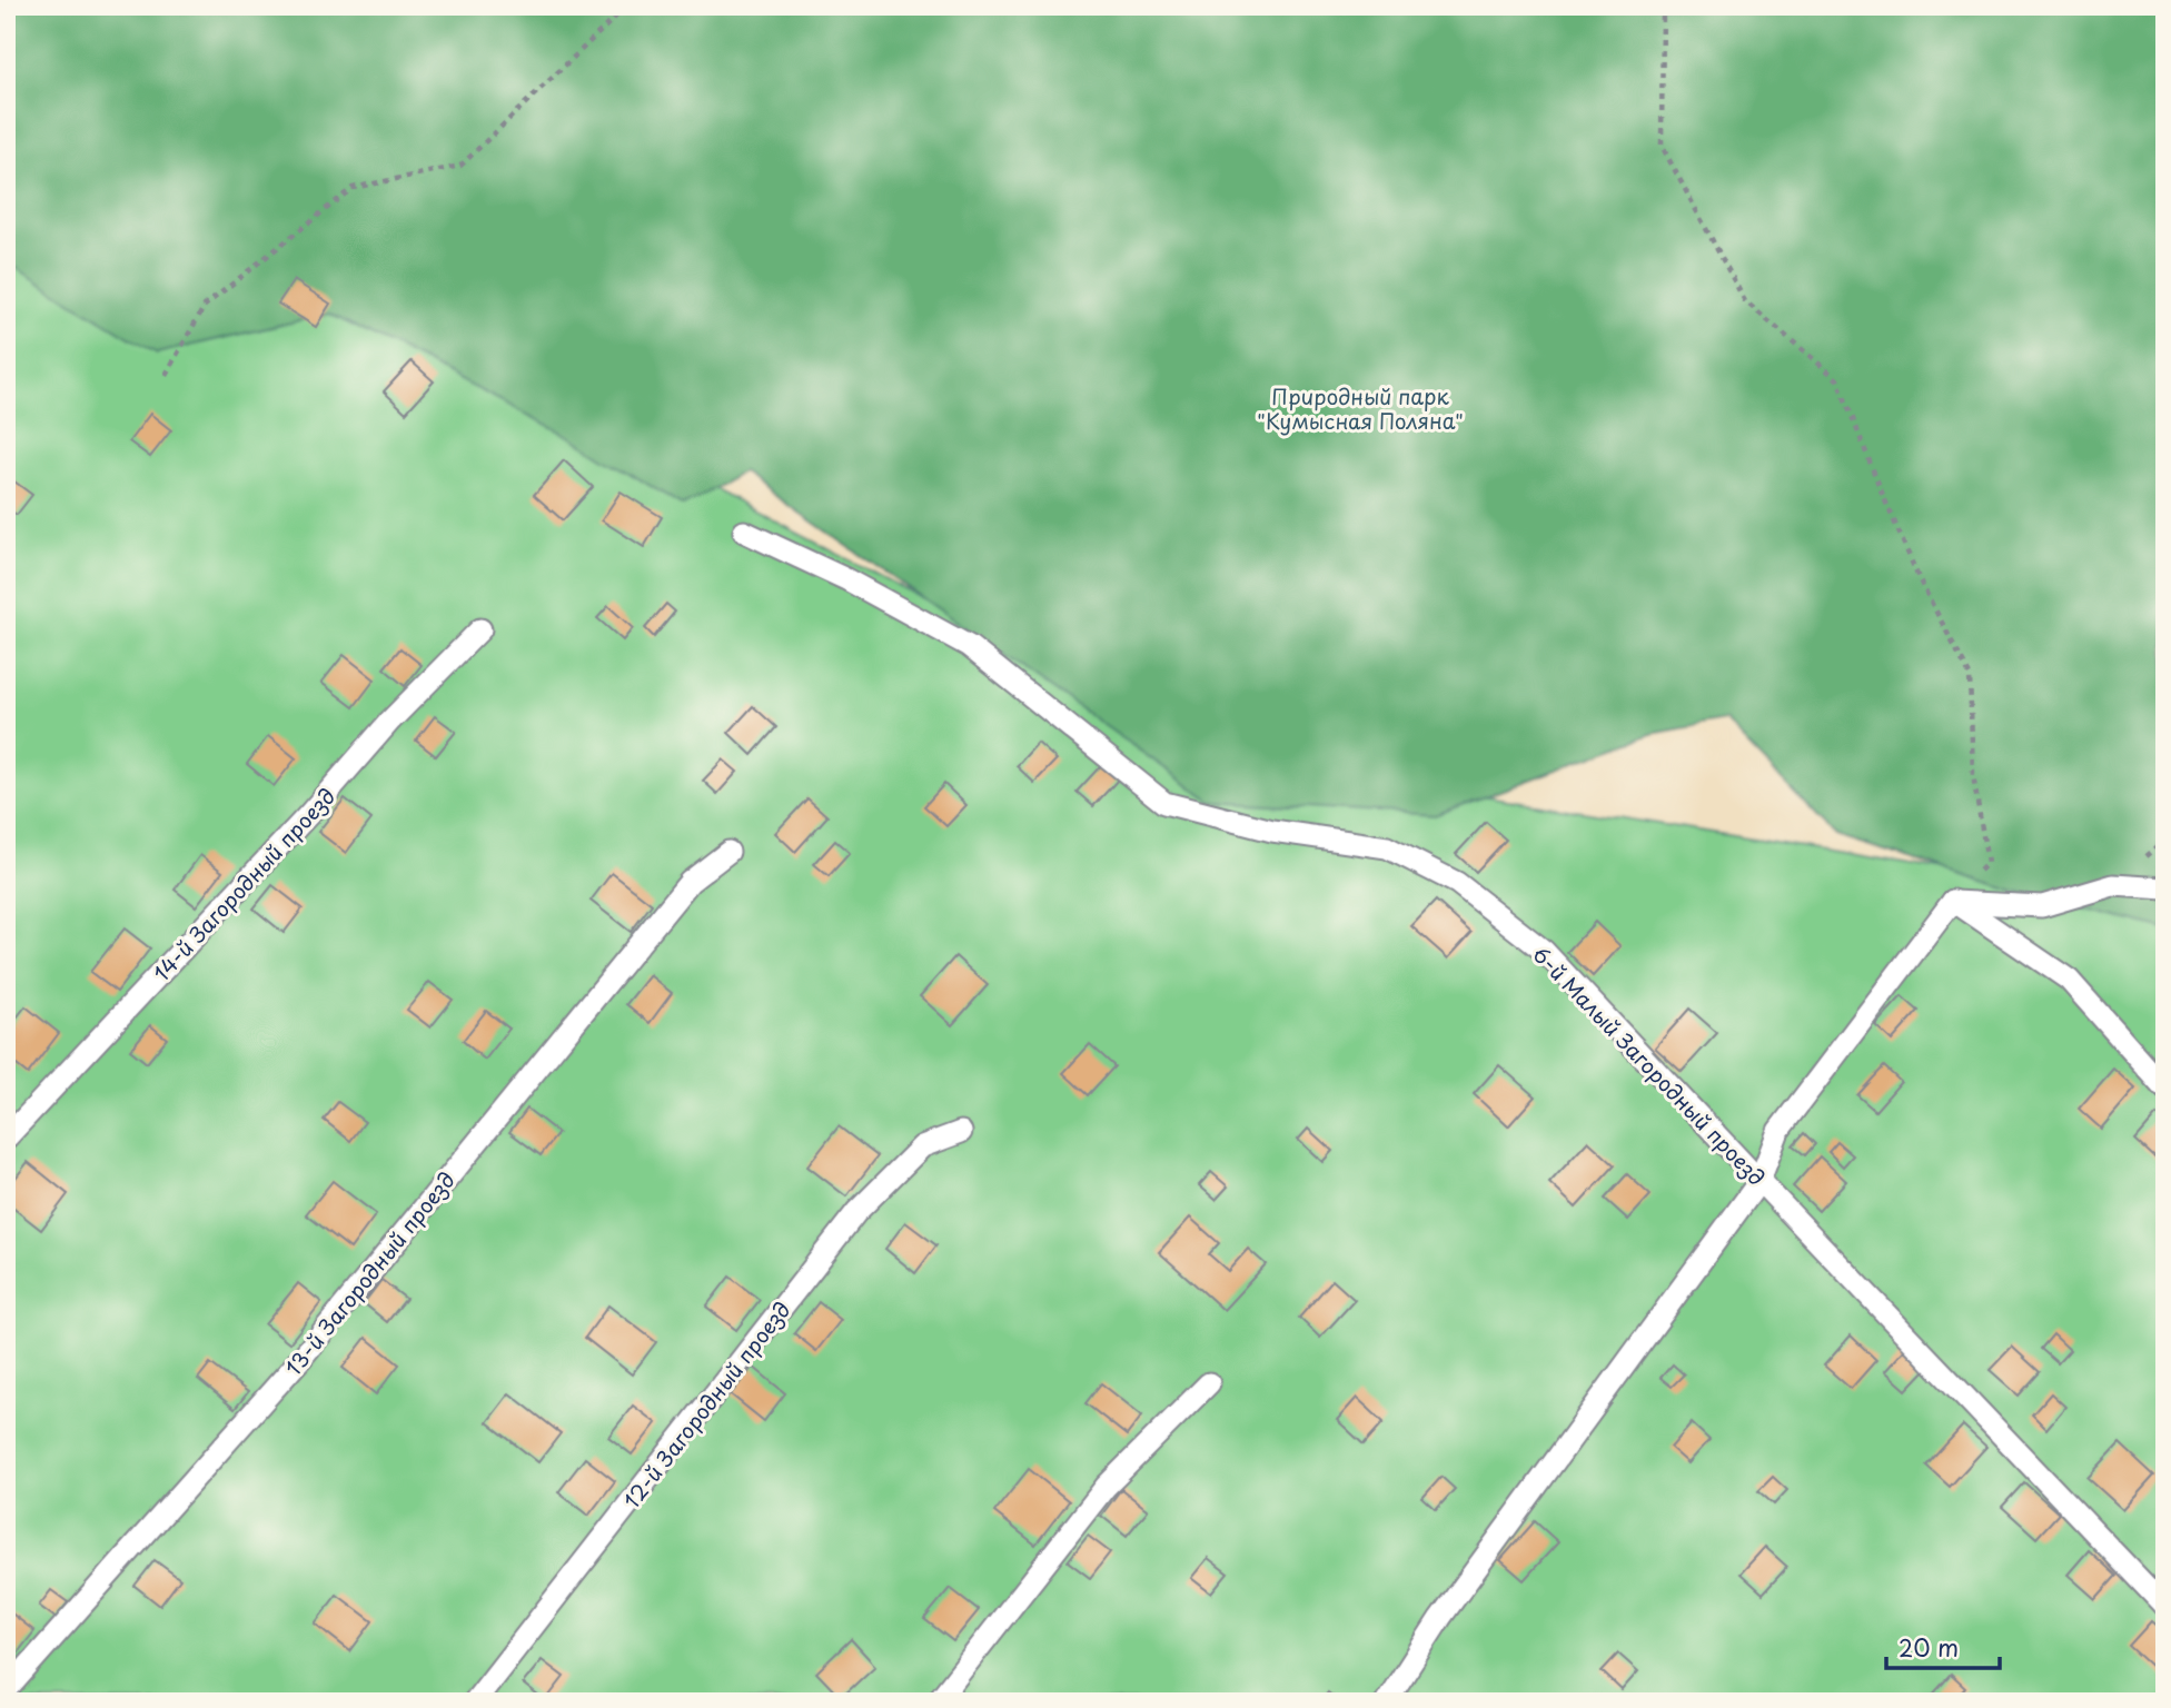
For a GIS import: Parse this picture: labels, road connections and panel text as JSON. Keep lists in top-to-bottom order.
{
  "streets": {
    "lane": [
      "14-й Загородный проезд",
      "6-й Малый Загородный проезд",
      "13-й Загородный проезд",
      "12-й Загородный проезд"
    ]
  },
  "parks": ["Природный парк \"Кумысная Поляна\""],
  "scale_bar": "20 m"
}
